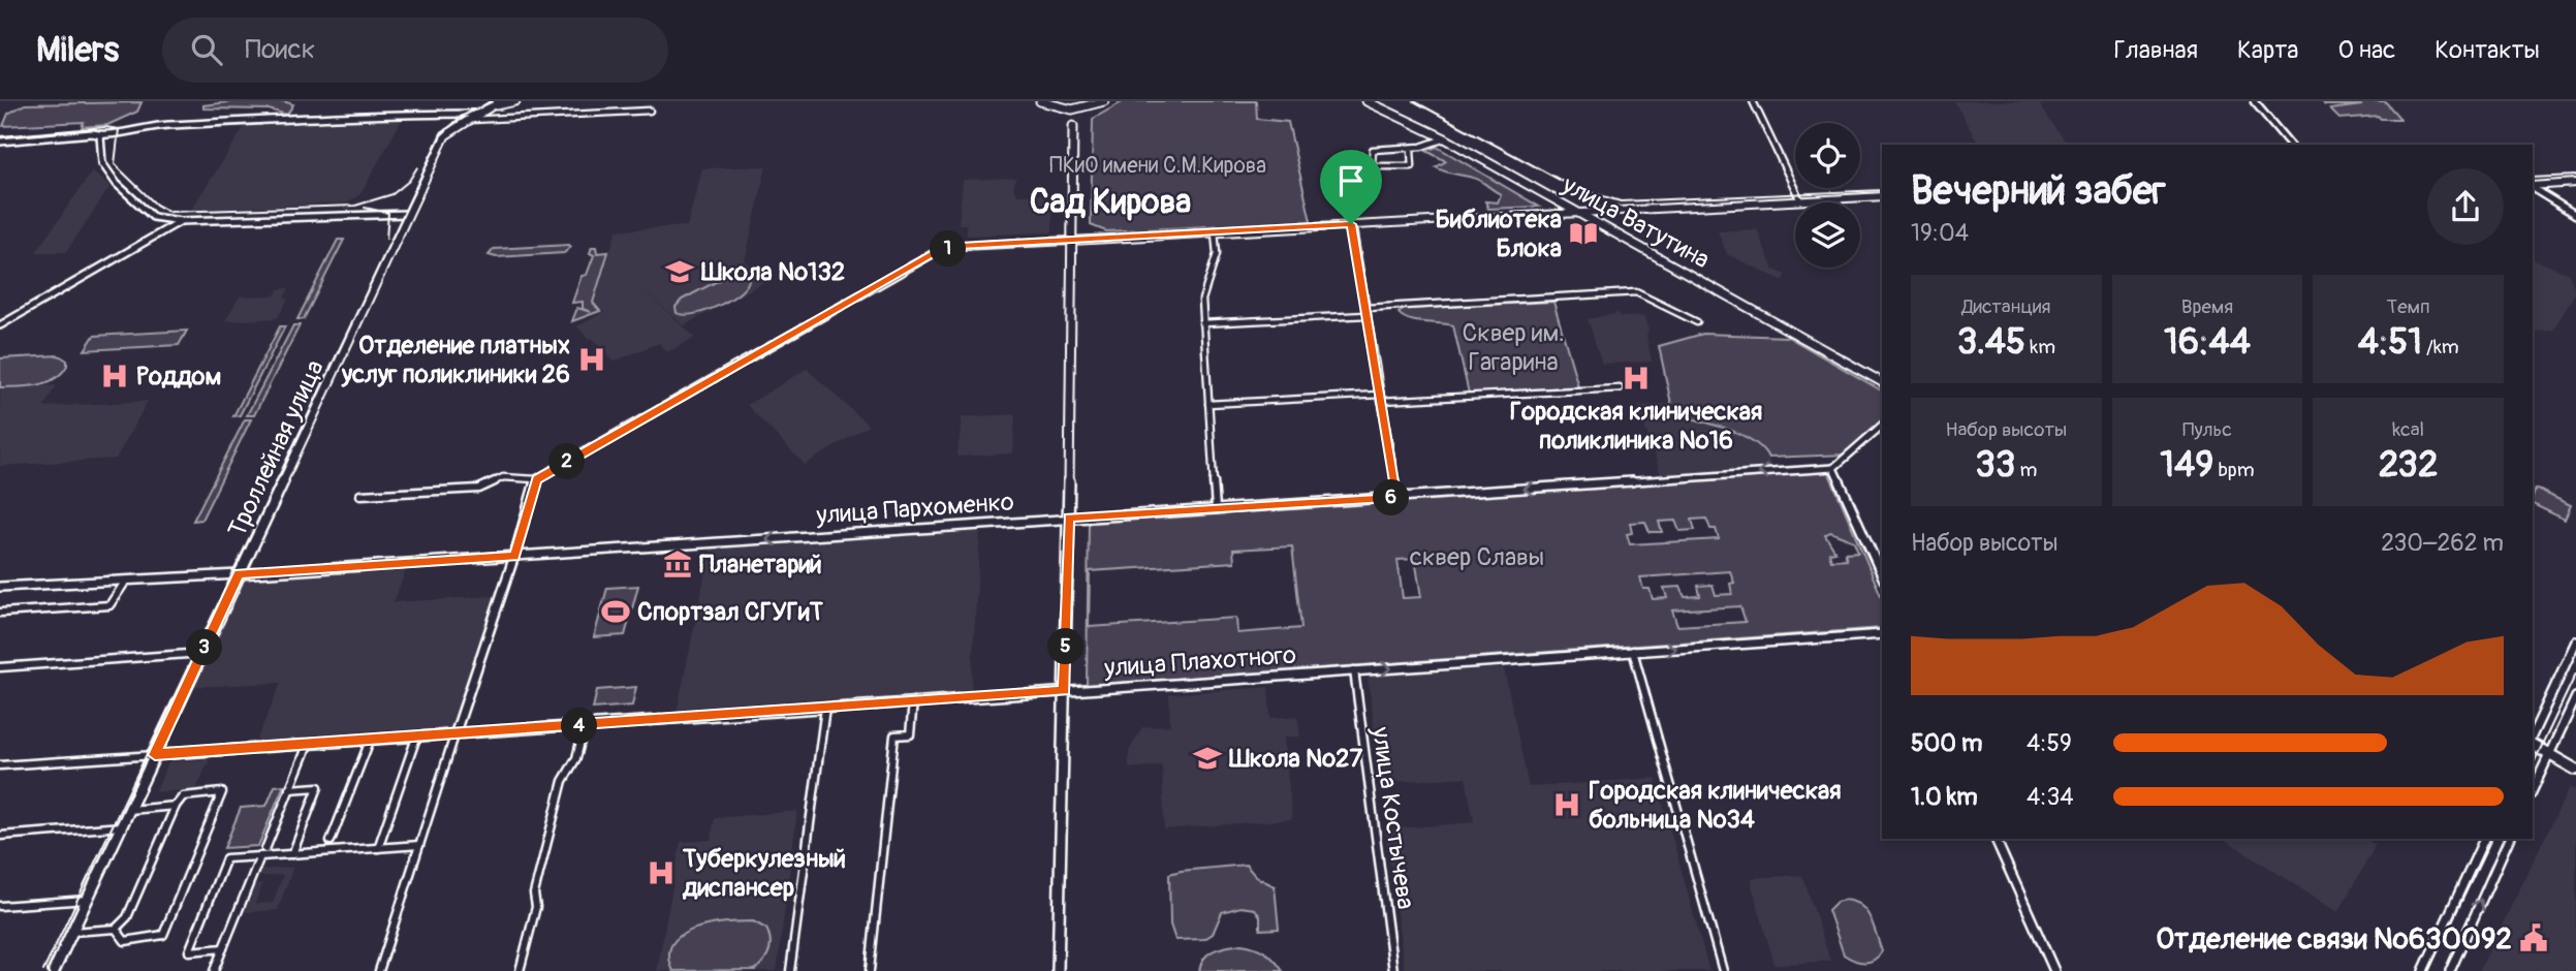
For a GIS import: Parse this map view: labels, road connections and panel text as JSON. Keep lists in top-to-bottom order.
{
  "streets": {
    "main road": ["улица Ватутина", "Троллейная улица"],
    "street": ["улица Пархоменко", "улица Плахотного", "улица Костычева"]
  },
  "crossings": [
    ["Троллейная улица", "улица Пархоменко"],
    ["Троллейная улица", "улица Плахотного"],
    ["улица Плахотного", "улица Костычева"]
  ],
  "one_way": ["улица Пархоменко"],
  "districts": ["Сад Кирова"],
  "parks": ["ПКиО имени С.М.Кирова", "Сквер им. Гагарина", "сквер Славы"],
  "places": {
    "library": ["Библиотека Блока"],
    "school or university": ["Школа №132", "Школа №27"],
    "hospital": [
      "Отделение платных услуг поликлиники 26",
      "Роддом",
      "Городская клиническая поликлиника №16",
      "Городская клиническая больница №34",
      "Туберкулезный диспансер"
    ],
    "museum": ["Планетарий"],
    "sports": ["Спортзал СГУГиТ"],
    "public building": ["Отделение связи №630092"]
  },
  "page": {
    "header": "Milers",
    "search": "Поиск",
    "nav": [
      "Главная",
      "Карта",
      "О нас",
      "Контакты"
    ],
    "heading": ["Вечерний забег", "19:04"],
    "pins": [
      "1",
      "2",
      "6",
      "5",
      "3",
      "4"
    ],
    "stats": [
      ["Дистанция", "3.45 km"],
      ["Время", "16:44"],
      ["Темп", "4:51 /km"],
      ["Набор высоты", "33 m"],
      ["Пульс", "149 bpm"],
      ["kcal", "232"]
    ],
    "chart": ["Набор высоты", "230–262 m"],
    "list": [
      {
        "name": "500 m",
        "note": "4:59"
      },
      {
        "name": "1.0 km",
        "note": "4:34"
      }
    ]
  }
}
